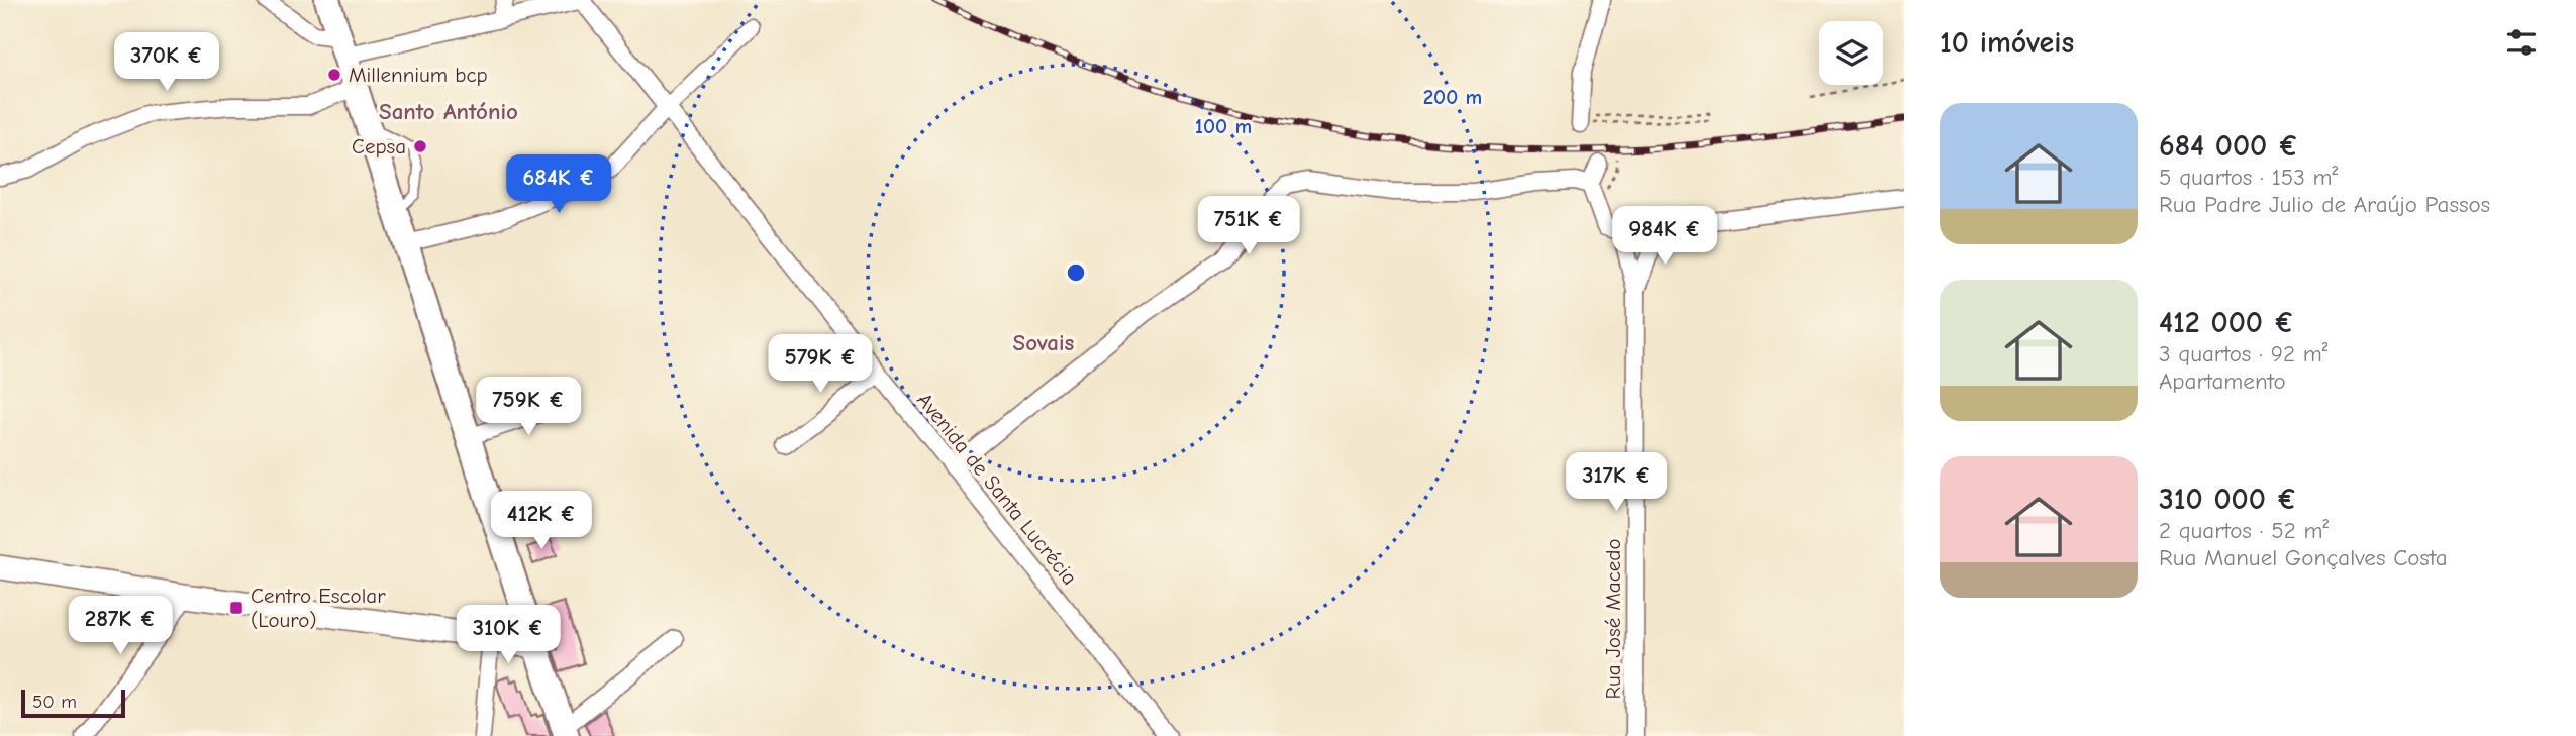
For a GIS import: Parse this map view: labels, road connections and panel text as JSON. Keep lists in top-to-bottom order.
{
  "streets": {
    "street": ["Avenida de Santa Lucrécia", "Rua José Macedo"]
  },
  "districts": ["Santo António", "Sovais"],
  "places": {
    "other": ["Millennium bcp", "Cepsa"],
    "transit": ["Centro Escolar (Louro)"]
  },
  "scale_bar": "50 m",
  "page": {
    "heading": "10 imóveis",
    "price": [
      "370K €",
      "684K €",
      "751K €",
      "984K €",
      "579K €",
      "759K €",
      "317K €",
      "412K €",
      "287K €",
      "310K €"
    ],
    "list": [
      {
        "name": "684 000 €",
        "note": "5 quartos · 153 m² · Rua Padre Julio de Araújo Passos"
      },
      {
        "name": "412 000 €",
        "note": "3 quartos · 92 m² · Apartamento"
      },
      {
        "name": "310 000 €",
        "note": "2 quartos · 52 m² · Rua Manuel Gonçalves Costa"
      }
    ],
    "scale": "50 m"
  },
  "rings": ["200 m", "100 m"]
}
